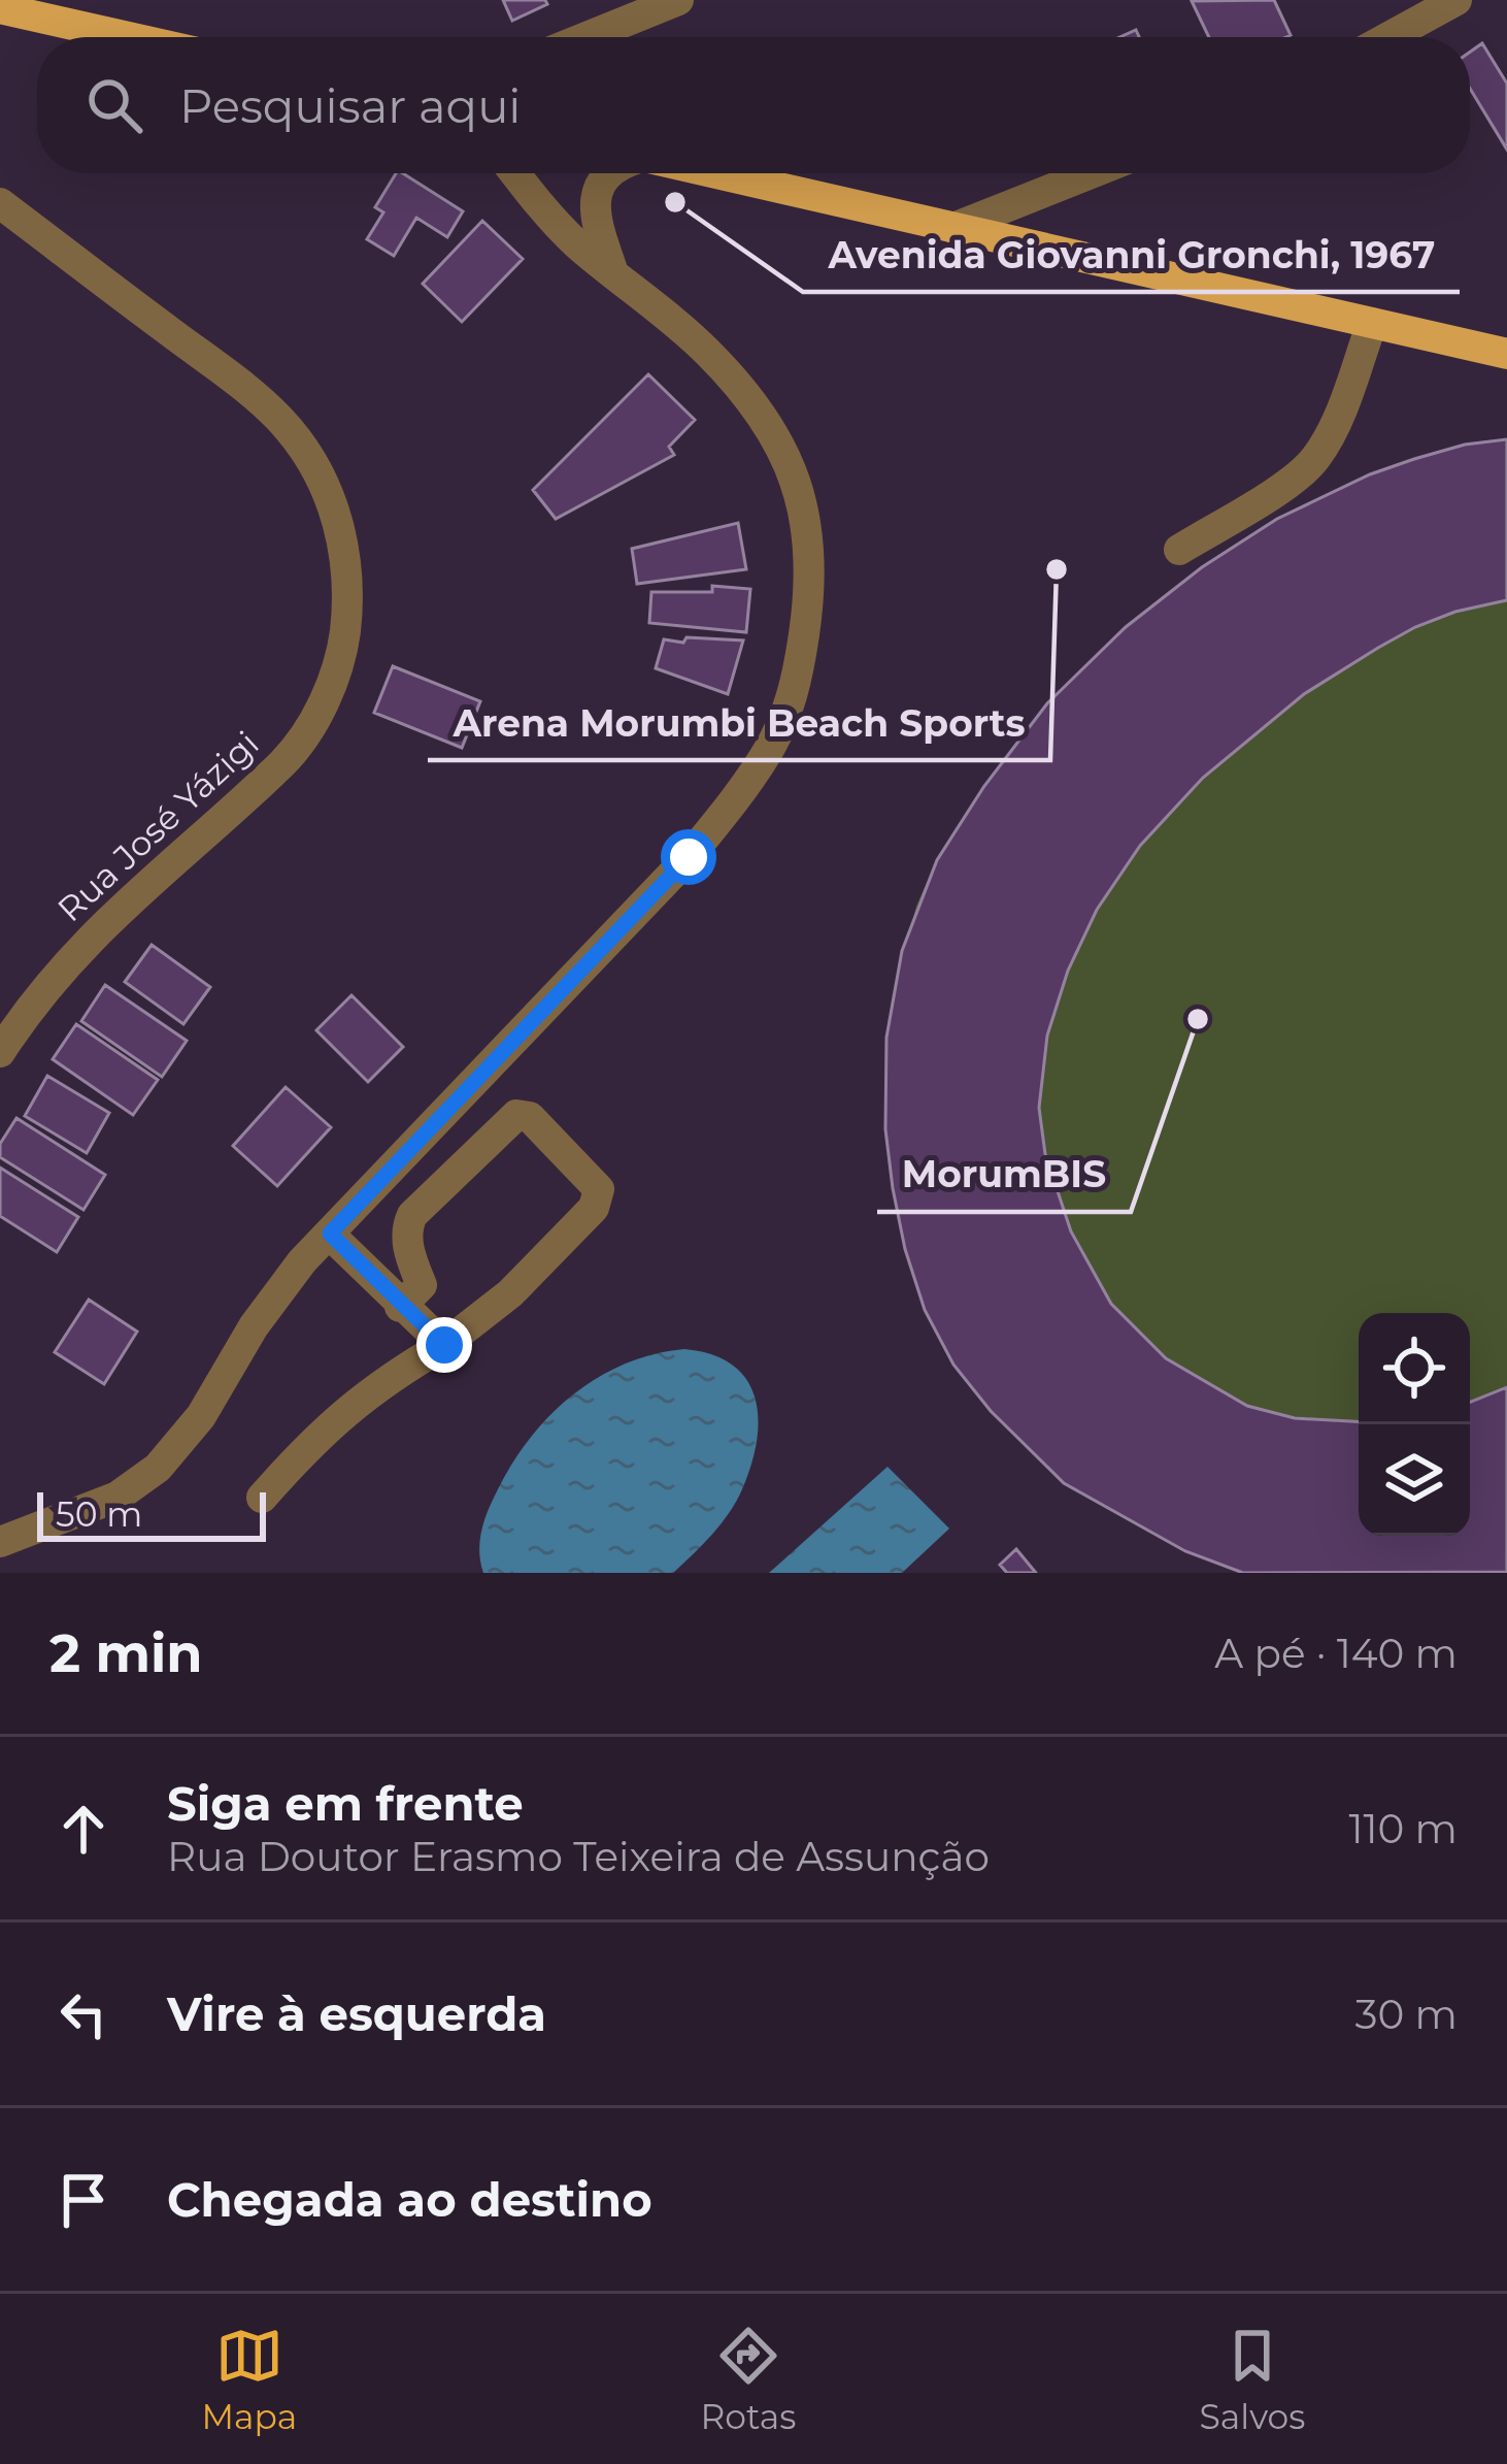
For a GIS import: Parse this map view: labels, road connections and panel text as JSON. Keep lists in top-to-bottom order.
{
  "streets": {
    "street": ["Rua José Yázigi"]
  },
  "places": ["Avenida Giovanni Gronchi, 1967", "Arena Morumbi Beach Sports", "MorumBIS"],
  "scale_bar": "50 m",
  "page": {
    "search": "Pesquisar aqui",
    "scale": "50 m",
    "heading": ["2 min", "A pé · 140 m"],
    "list": [
      ["Siga em frente", "Rua Doutor Erasmo Teixeira de Assunção", "110 m"],
      ["Vire à esquerda", "30 m"],
      "Chegada ao destino"
    ],
    "nav": ["Mapa", "Rotas", "Salvos"]
  }
}
